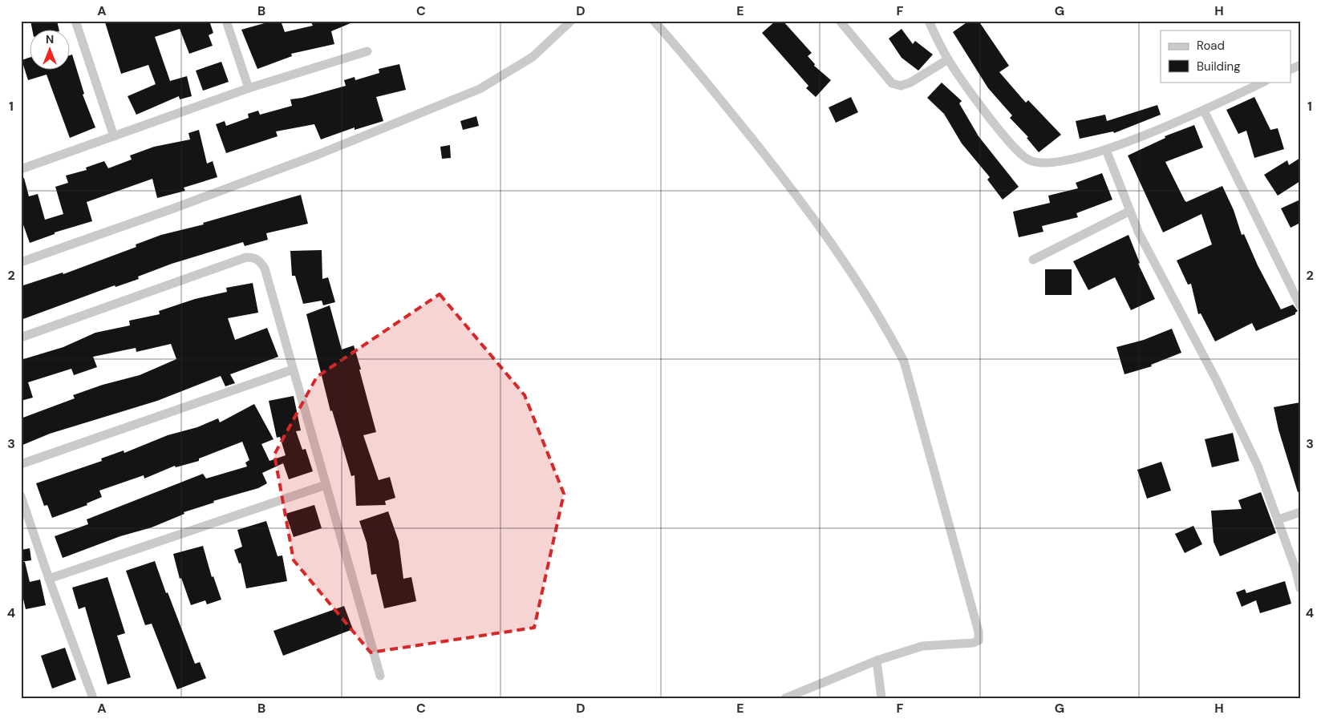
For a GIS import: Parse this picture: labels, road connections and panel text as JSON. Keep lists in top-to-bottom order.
{
  "legend": ["Road", "Building"],
  "north": "top",
  "grid": {
    "columns": [
      "A",
      "B",
      "C",
      "D",
      "E",
      "F",
      "G",
      "H"
    ],
    "rows": [
      "1",
      "2",
      "3",
      "4"
    ]
  }
}
